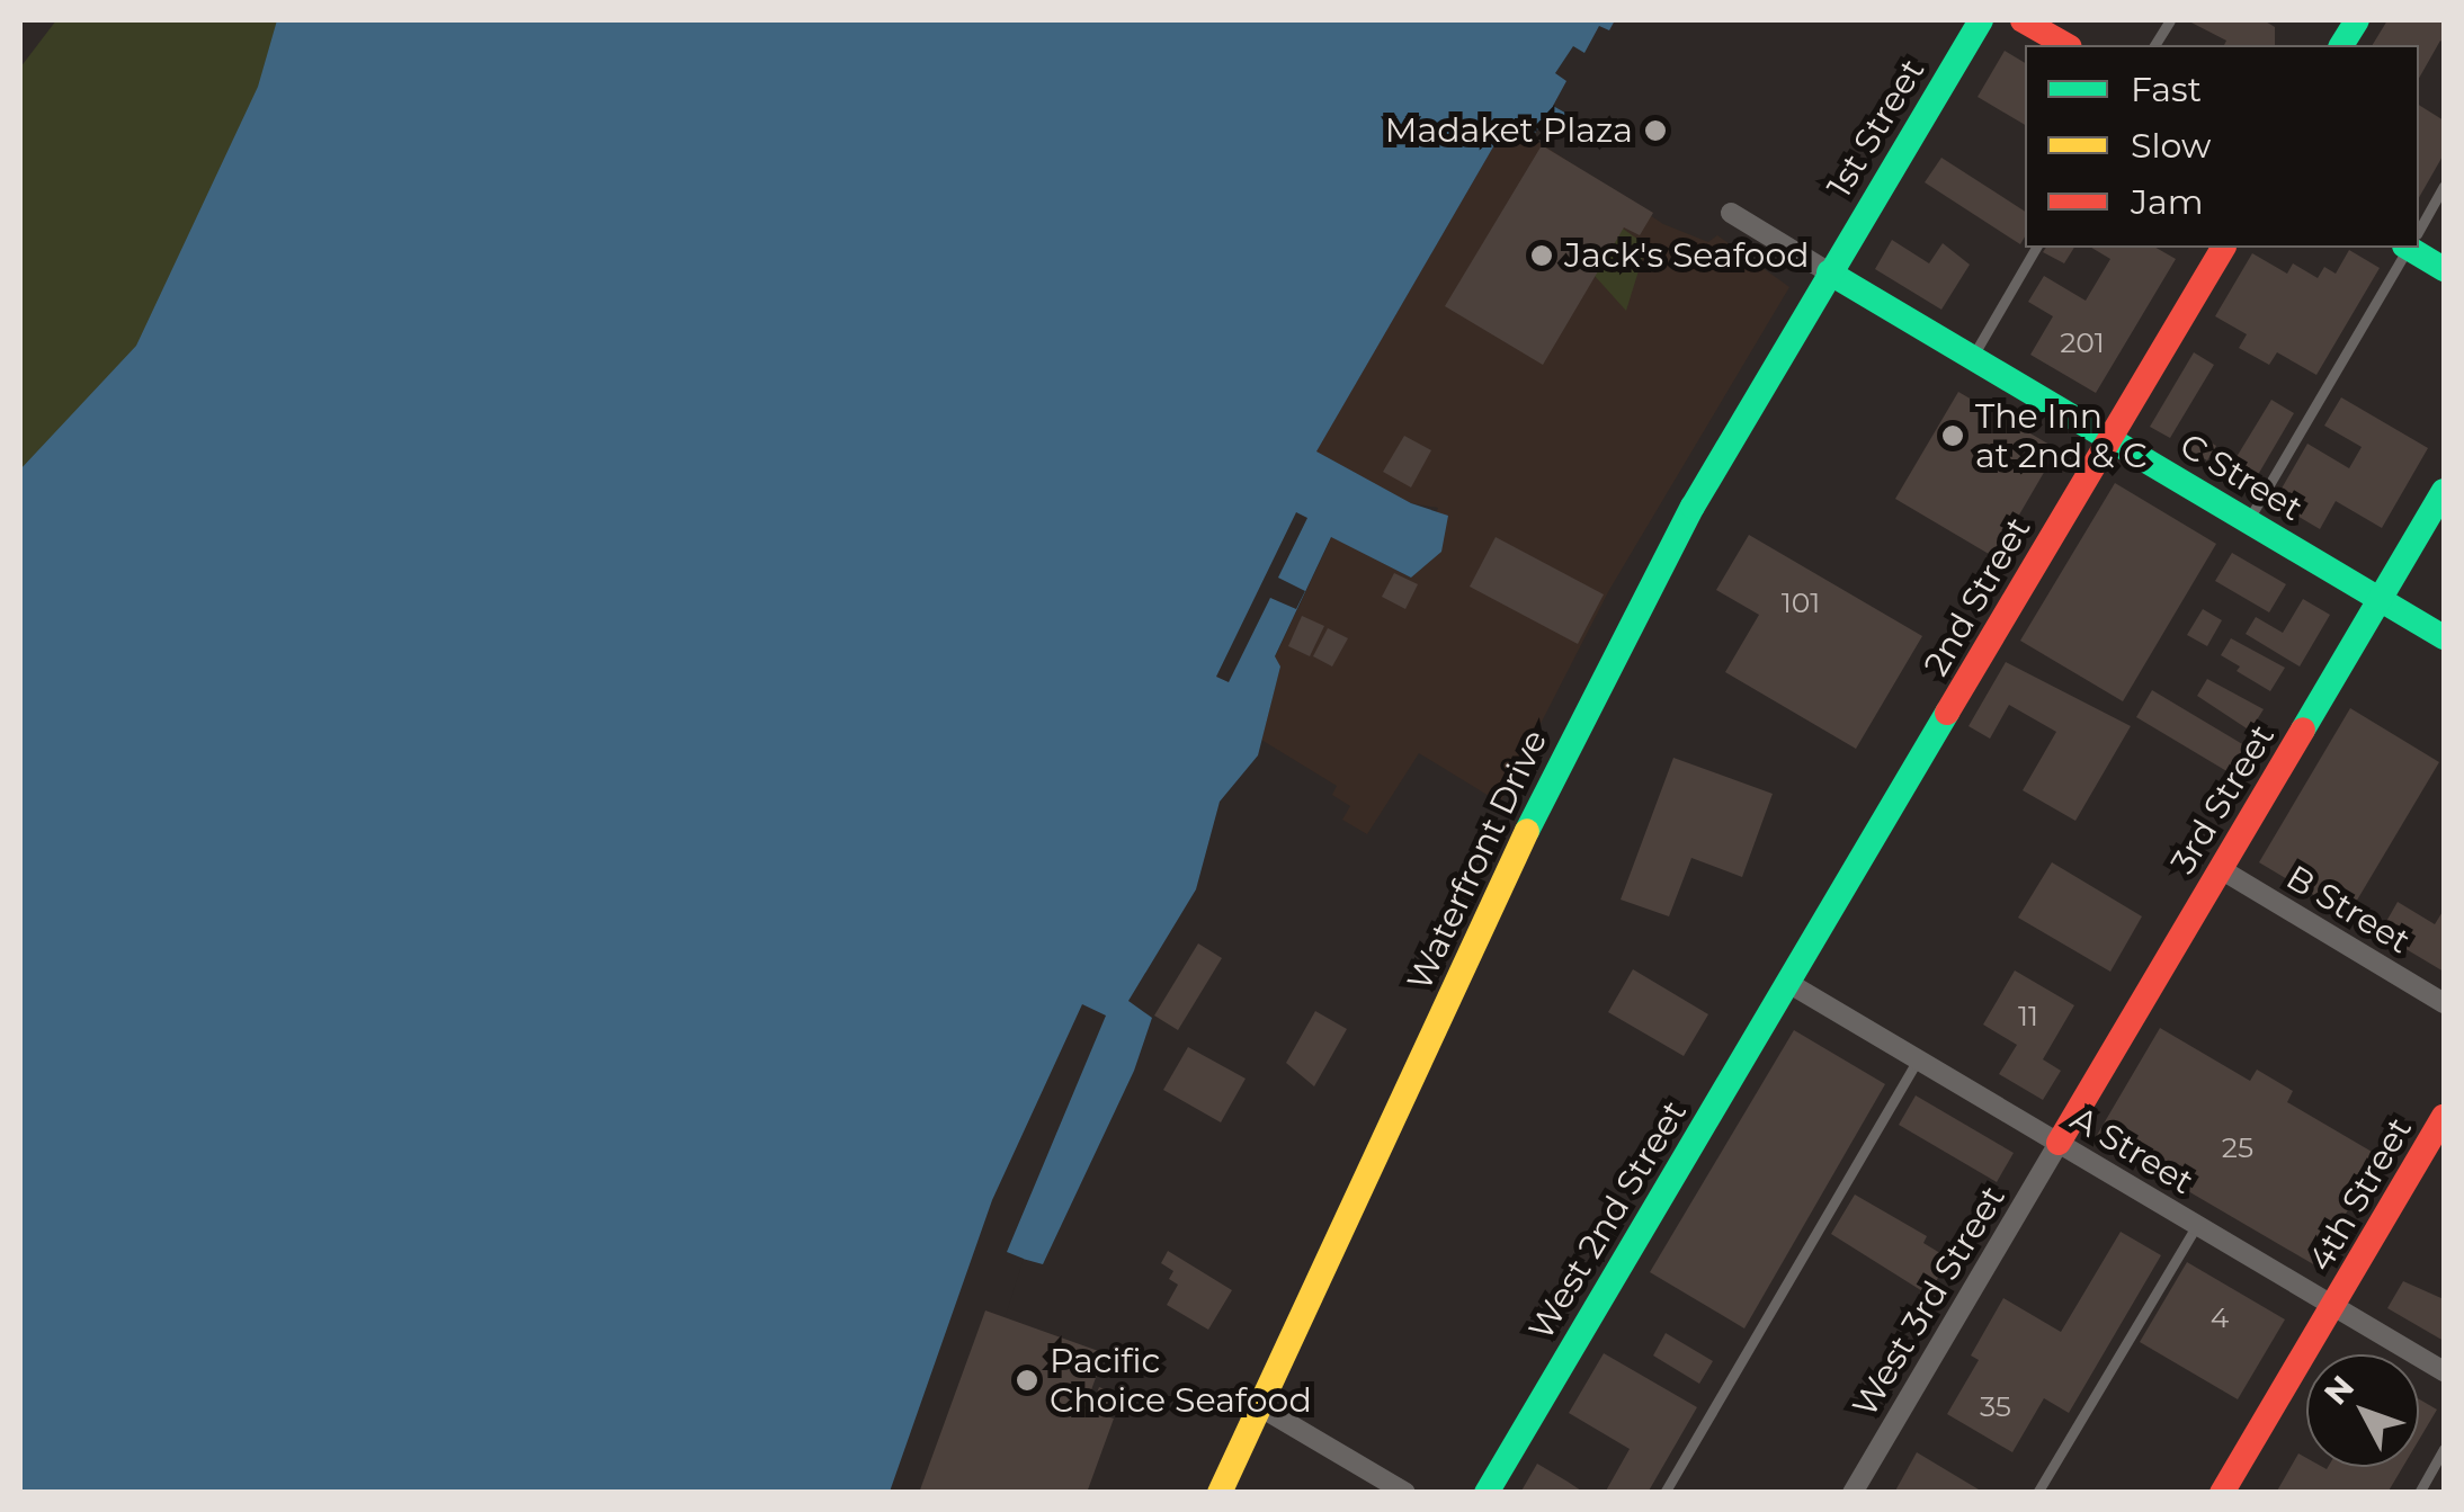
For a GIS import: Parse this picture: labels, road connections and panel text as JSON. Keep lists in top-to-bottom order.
{
  "streets": {
    "main road": [
      "1st Street",
      "C Street",
      "2nd Street",
      "3rd Street",
      "Waterfront Drive",
      "4th Street",
      "West 2nd Street"
    ],
    "street": ["B Street", "A Street", "West 3rd Street"]
  },
  "crossings": [
    ["1st Street", "C Street"],
    ["1st Street", "Waterfront Drive"],
    ["C Street", "2nd Street"],
    ["C Street", "3rd Street"],
    ["C Street", "Waterfront Drive"],
    ["2nd Street", "A Street"],
    ["2nd Street", "West 2nd Street"],
    ["3rd Street", "B Street"],
    ["3rd Street", "A Street"],
    ["3rd Street", "West 3rd Street"],
    ["A Street", "4th Street"],
    ["A Street", "West 2nd Street"],
    ["A Street", "West 3rd Street"]
  ],
  "places": [
    "Madaket Plaza",
    "Jack's Seafood",
    "The Inn at 2nd & C",
    "Pacific Choice Seafood"
  ],
  "house_numbers": [
    "201",
    "101",
    "11",
    "25",
    "4",
    "35"
  ],
  "legend": ["Fast", "Slow", "Jam"],
  "north": "top left"
}
